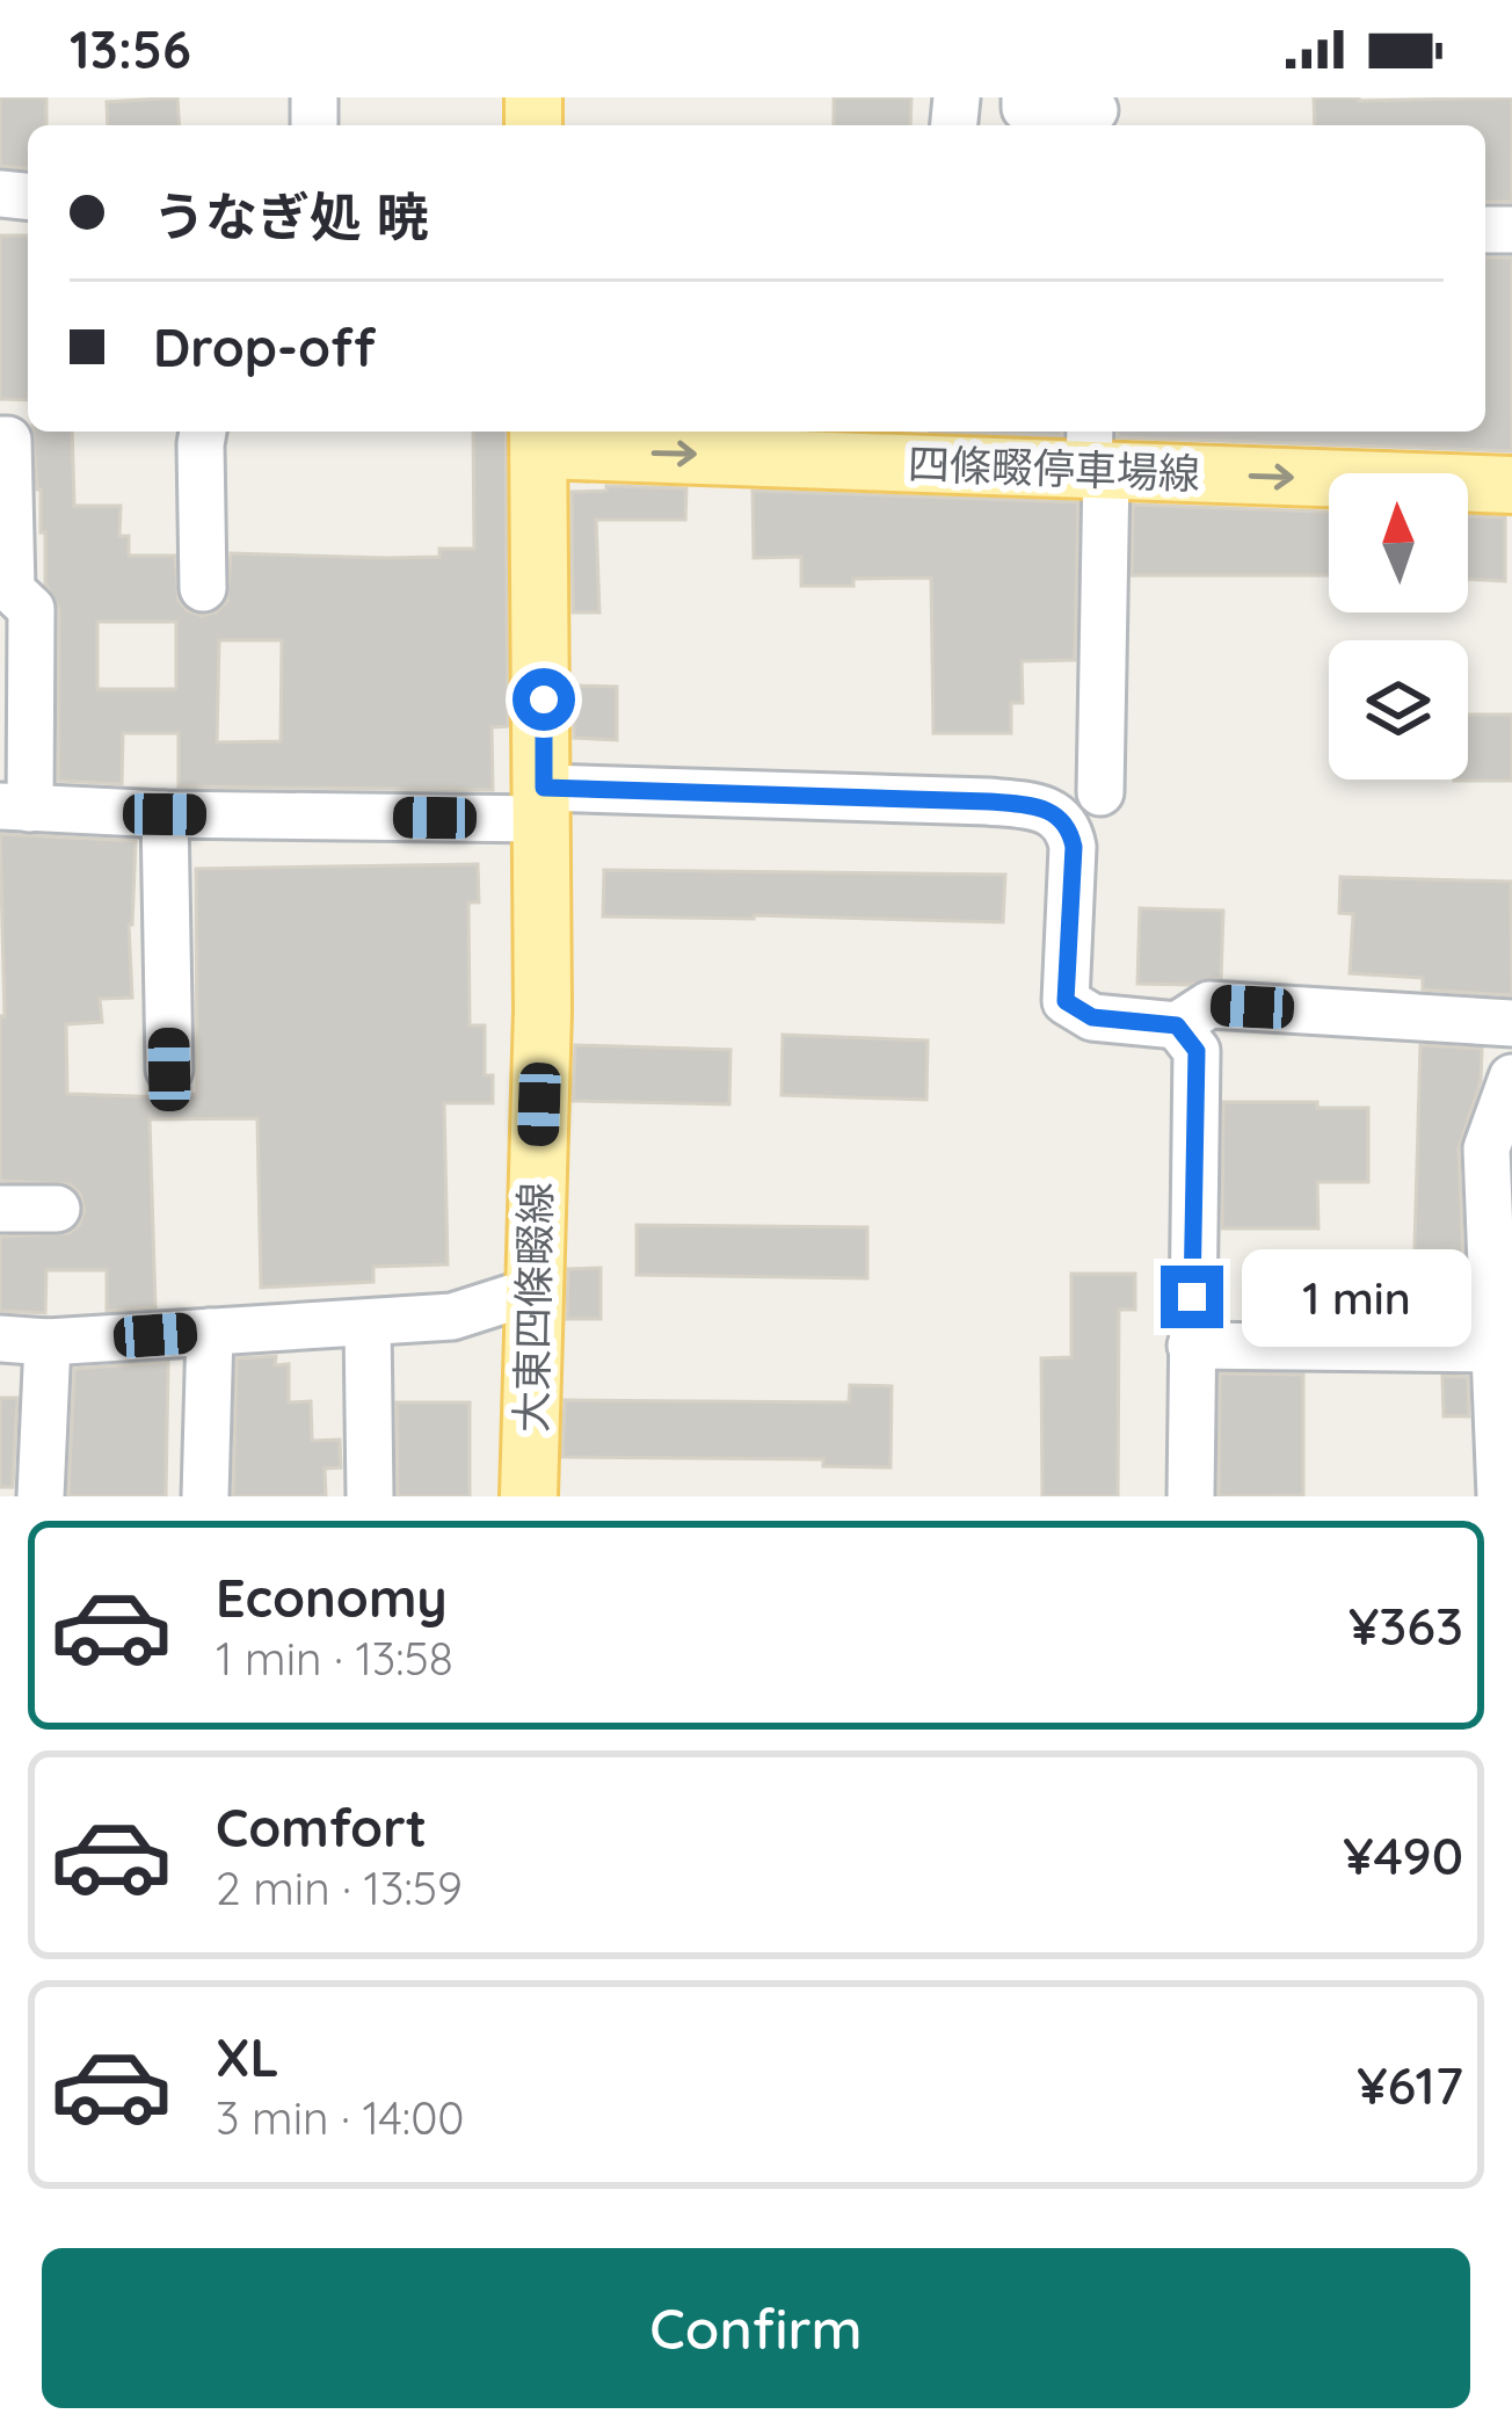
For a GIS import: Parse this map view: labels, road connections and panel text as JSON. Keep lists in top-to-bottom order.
{
  "streets": {
    "main road": ["四條畷停車場線", "大東四條畷線"]
  },
  "crossings": [
    ["四條畷停車場線", "大東四條畷線"]
  ],
  "one_way": ["四條畷停車場線"],
  "north": "top",
  "page": {
    "status": "13:56",
    "banner": ["うなぎ処 暁", "Drop-off"],
    "bubble": "1 min",
    "list": [
      {
        "name": "Economy",
        "note": "1 min · 13:58",
        "value": "¥363"
      },
      {
        "name": "Comfort",
        "note": "2 min · 13:59",
        "value": "¥490"
      },
      {
        "name": "XL",
        "note": "3 min · 14:00",
        "value": "¥617"
      }
    ],
    "buttons": "Confirm"
  }
}
